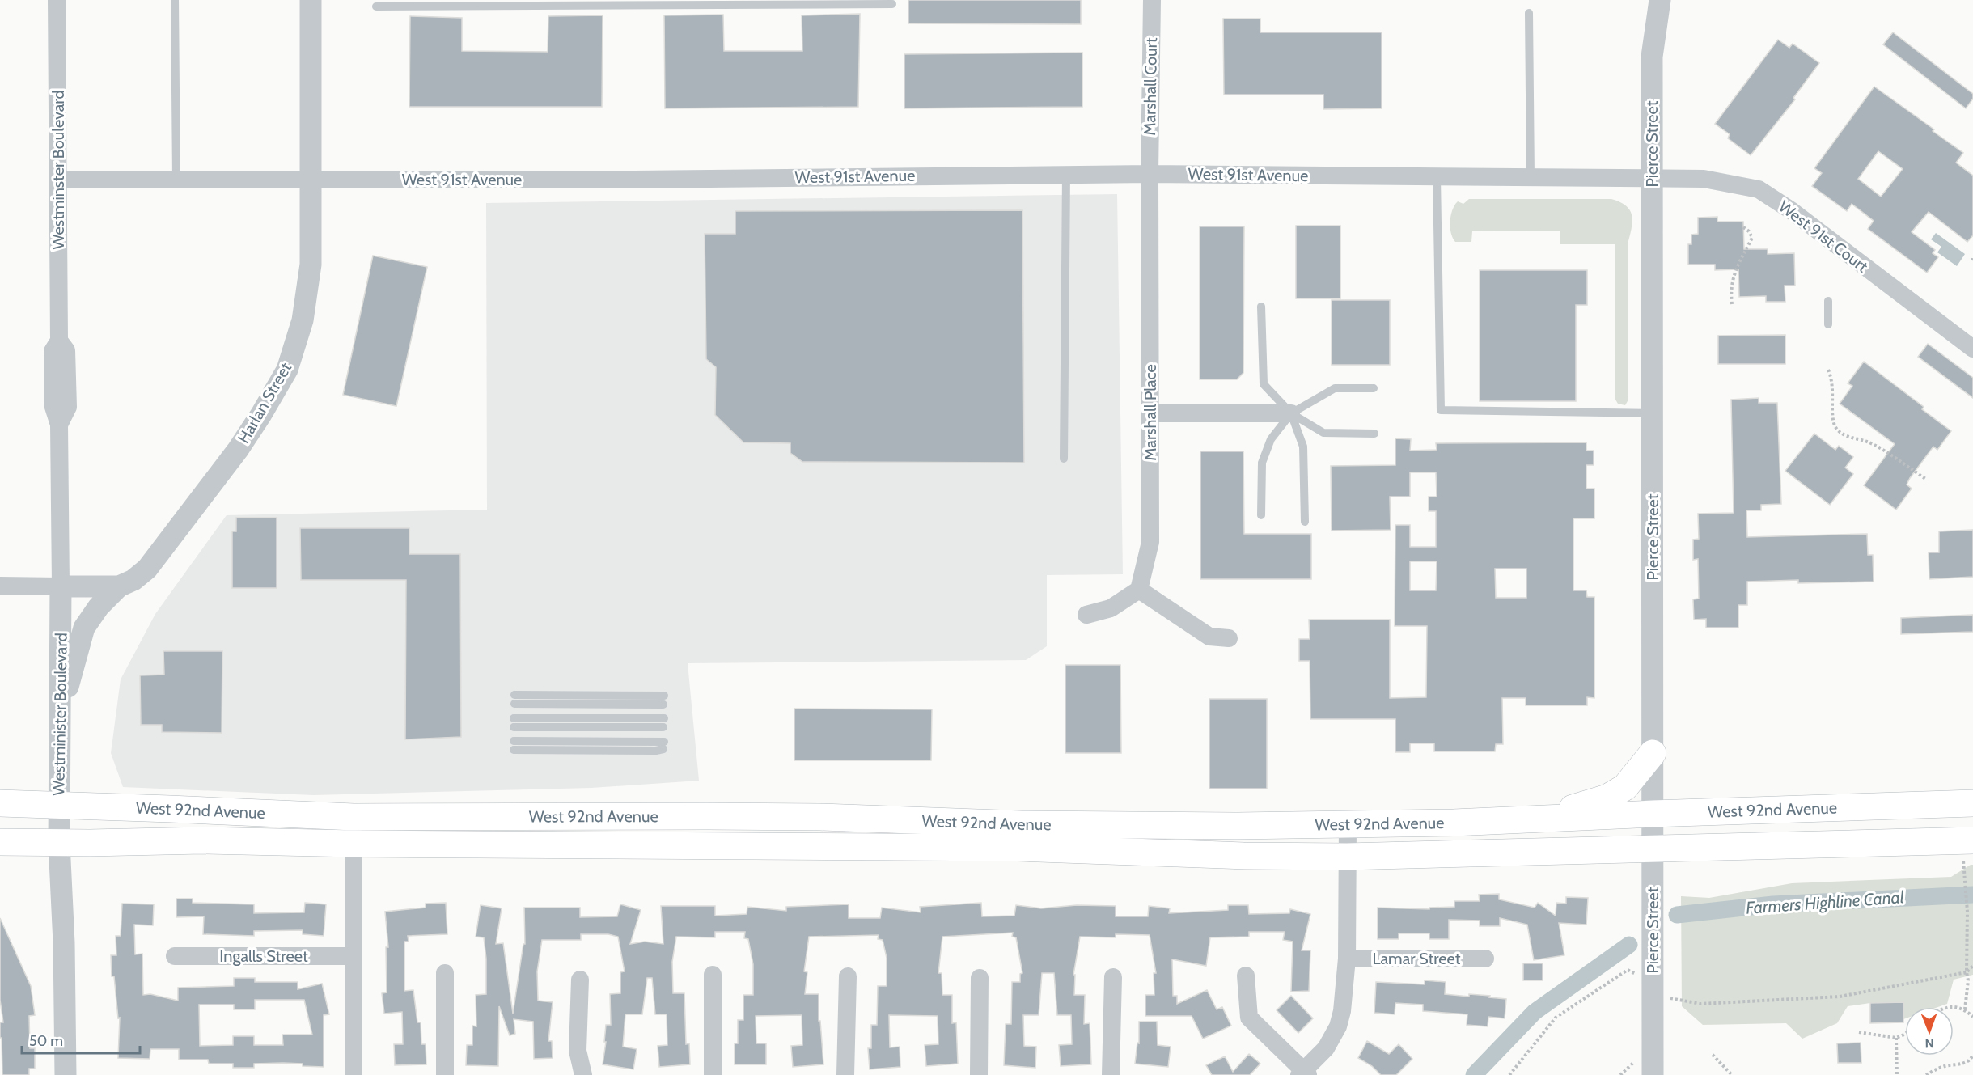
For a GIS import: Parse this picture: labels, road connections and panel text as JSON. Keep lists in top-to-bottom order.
{
  "streets": {
    "main road": ["West 92nd Avenue"],
    "street": [
      "Marshall Court",
      "Pierce Street",
      "Westminster Boulevard",
      "West 91st Avenue",
      "West 91st Court",
      "Harlan Street",
      "Marshall Place",
      "Westminister Boulevard",
      "Ingalls Street",
      "Lamar Street"
    ]
  },
  "crossings": [
    ["Marshall Court", "West 91st Avenue"],
    ["Marshall Court", "Marshall Place"],
    ["Pierce Street", "West 91st Avenue"],
    ["Pierce Street", "West 91st Court"],
    ["Pierce Street", "West 92nd Avenue"],
    ["Westminster Boulevard", "West 91st Avenue"],
    ["Westminster Boulevard", "Harlan Street"],
    ["Westminster Boulevard", "Westminister Boulevard"],
    ["West 91st Avenue", "West 91st Court"],
    ["West 91st Avenue", "Harlan Street"],
    ["West 91st Avenue", "Marshall Place"],
    ["Harlan Street", "Westminister Boulevard"],
    ["Westminister Boulevard", "West 92nd Avenue"]
  ],
  "water": ["Farmers Highline Canal"],
  "scale_bar": "50 m",
  "north": "bottom"
}
